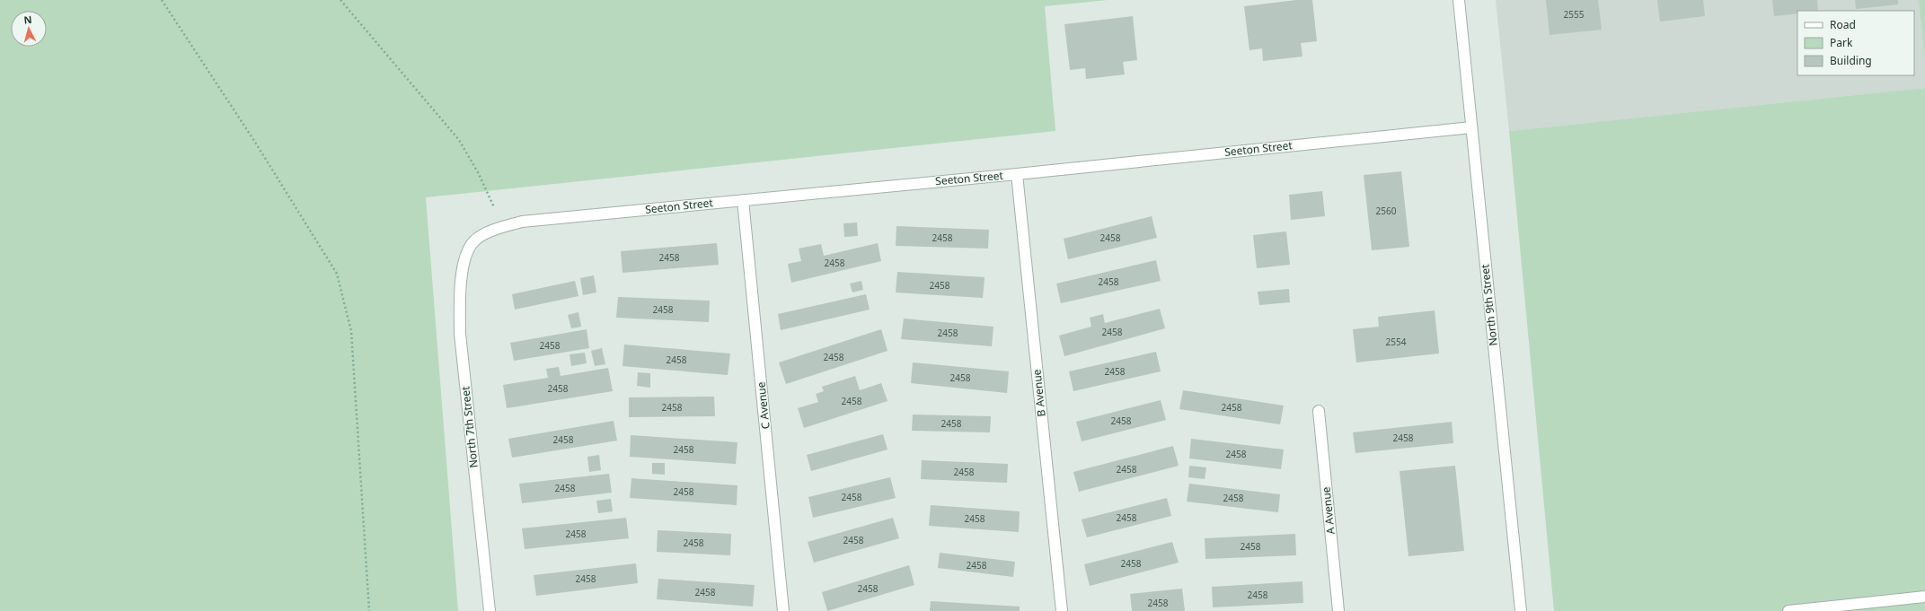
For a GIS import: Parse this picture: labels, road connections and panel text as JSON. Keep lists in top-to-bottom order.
{
  "streets": {
    "street": [
      "Seeton Street",
      "North 9th Street",
      "B Avenue",
      "C Avenue",
      "North 7th Street",
      "A Avenue"
    ]
  },
  "crossings": [
    ["Seeton Street", "North 9th Street"],
    ["Seeton Street", "B Avenue"],
    ["Seeton Street", "C Avenue"],
    ["Seeton Street", "North 7th Street"]
  ],
  "house_numbers": [
    "2555",
    "2560",
    "2458",
    "2458",
    "2458",
    "2458",
    "2458",
    "2458",
    "2458",
    "2458",
    "2458",
    "2554",
    "2458",
    "2458",
    "2458",
    "2458",
    "2458",
    "2458",
    "2458",
    "2458",
    "2458",
    "2458",
    "2458",
    "2458",
    "2458",
    "2458",
    "2458",
    "2458",
    "2458",
    "2458",
    "2458",
    "2458",
    "2458",
    "2458",
    "2458",
    "2458",
    "2458",
    "2458",
    "2458",
    "2458",
    "2458",
    "2458",
    "2458",
    "2458",
    "2458",
    "2458"
  ],
  "legend": ["Road", "Park", "Building"],
  "north": "top"
}
